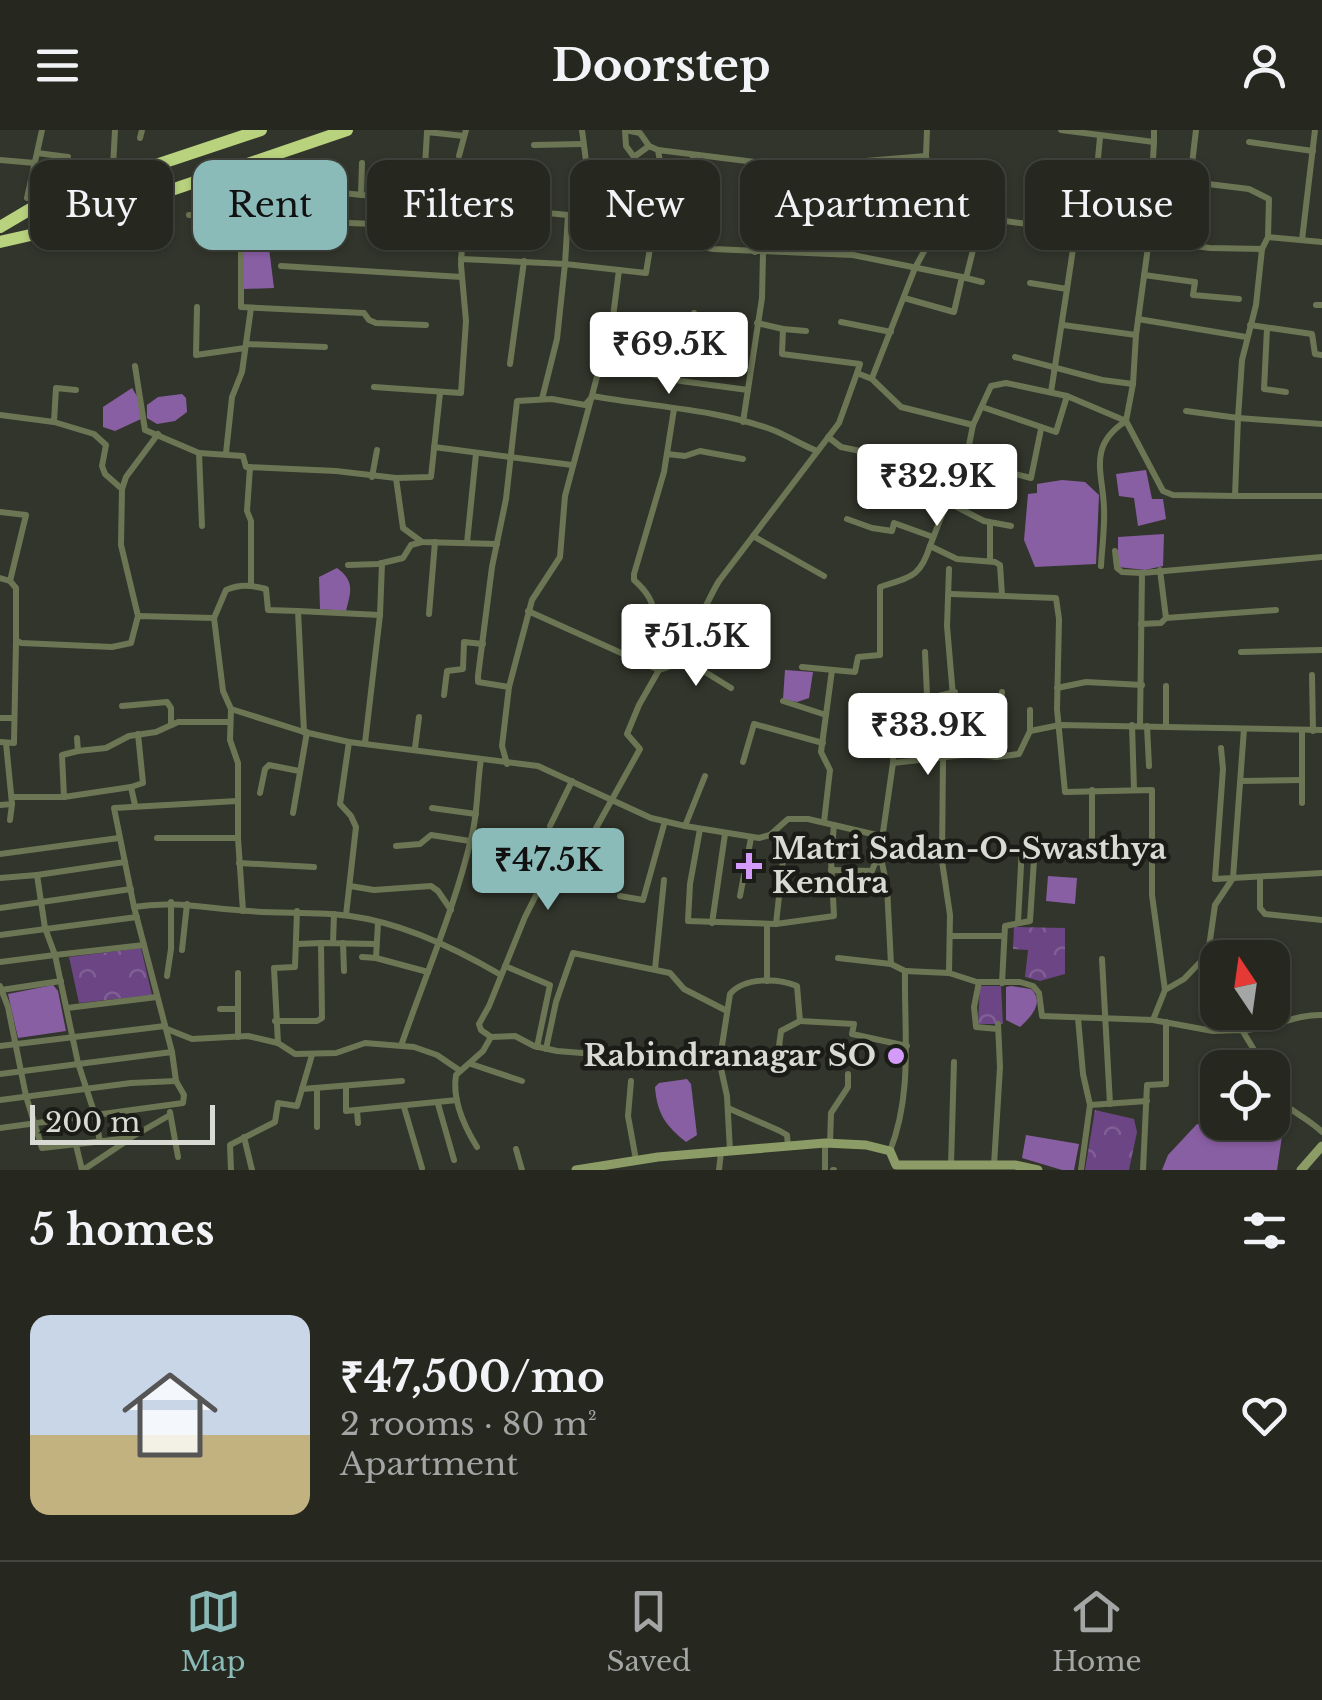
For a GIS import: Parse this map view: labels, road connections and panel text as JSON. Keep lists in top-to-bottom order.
{
  "places": {
    "health": ["Matri Sadan-O-Swasthya Kendra"],
    "other": ["Rabindranagar SO"]
  },
  "scale_bar": "200 m",
  "north": "top",
  "page": {
    "header": "Doorstep",
    "chip": [
      "Buy",
      "Rent",
      "Filters",
      "New",
      "Apartment",
      "House"
    ],
    "price": [
      "₹69.5K",
      "₹32.9K",
      "₹51.5K",
      "₹33.9K",
      "₹47.5K"
    ],
    "scale": "200 m",
    "heading": "5 homes",
    "list": [
      {
        "name": "₹47,500/mo",
        "note": "2 rooms · 80 m² · Apartment"
      }
    ],
    "tabs": ["Map", "Saved", "Home"]
  }
}
